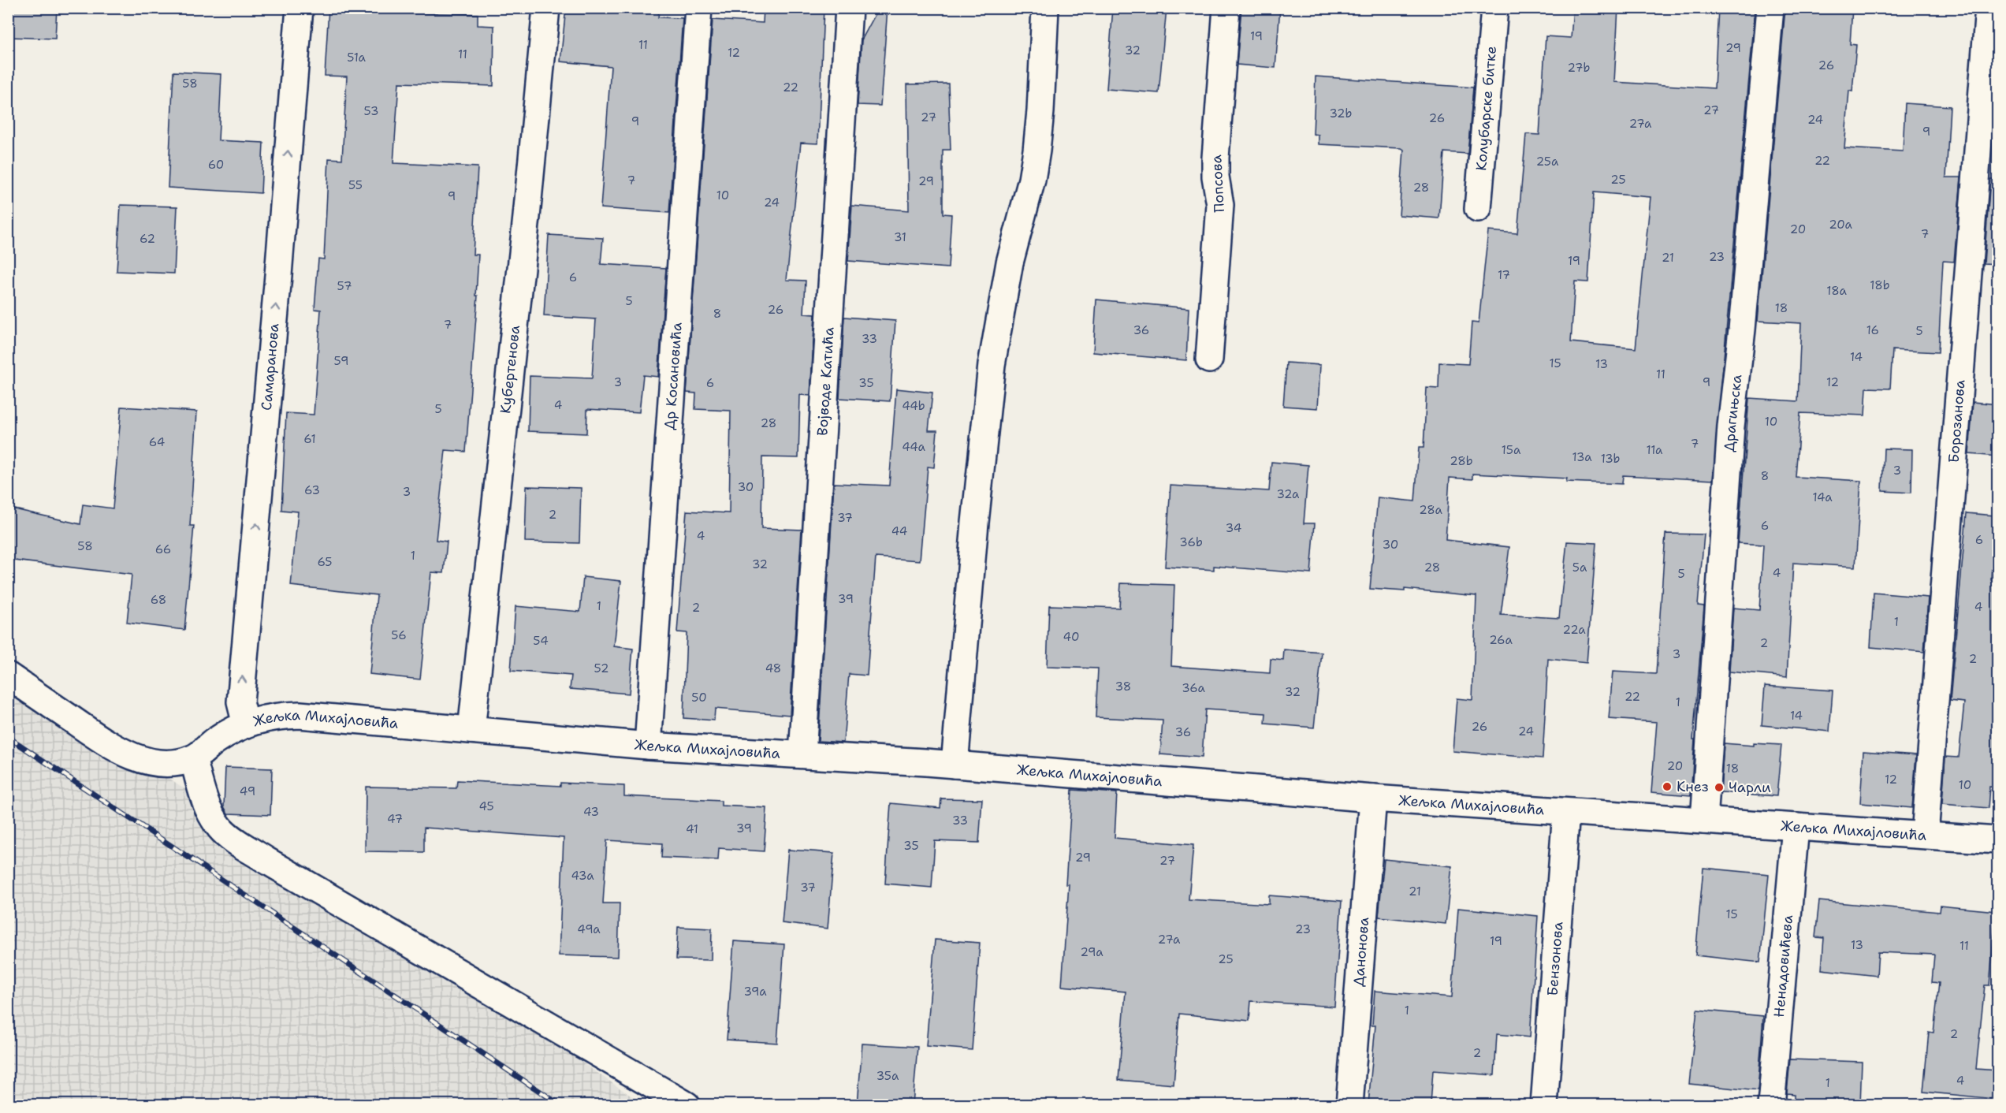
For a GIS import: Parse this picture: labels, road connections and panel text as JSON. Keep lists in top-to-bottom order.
{
  "streets": {
    "street": [
      "Колубарске битке",
      "Попсова",
      "Самаранова",
      "Кубертенова",
      "Др Косановића",
      "Војводе Катића",
      "Драгињска",
      "Борозанова",
      "Жељка Михајловића",
      "Данонова",
      "Бензонова",
      "Ненадовићева"
    ]
  },
  "crossings": [
    ["Самаранова", "Жељка Михајловића"],
    ["Кубертенова", "Жељка Михајловића"],
    ["Др Косановића", "Жељка Михајловића"],
    ["Војводе Катића", "Жељка Михајловића"],
    ["Драгињска", "Жељка Михајловића"],
    ["Борозанова", "Жељка Михајловића"],
    ["Жељка Михајловића", "Данонова"],
    ["Жељка Михајловића", "Бензонова"],
    ["Жељка Михајловића", "Ненадовићева"]
  ],
  "one_way": ["Самаранова"],
  "places": ["Кнез", "Чарли"],
  "house_numbers": [
    "19",
    "11",
    "29",
    "32",
    "12",
    "11",
    "51a",
    "26",
    "27b",
    "58",
    "22",
    "27",
    "53",
    "32b",
    "27",
    "26",
    "24",
    "9",
    "27a",
    "9",
    "22",
    "25a",
    "60",
    "25",
    "7",
    "29",
    "55",
    "28",
    "10",
    "9",
    "24",
    "20a",
    "20",
    "7",
    "31",
    "62",
    "23",
    "21",
    "19",
    "17",
    "6",
    "18b",
    "57",
    "18a",
    "5",
    "18",
    "26",
    "8",
    "7",
    "36",
    "16",
    "5",
    "33",
    "14",
    "59",
    "15",
    "13",
    "11",
    "3",
    "9",
    "12",
    "6",
    "35",
    "4",
    "44b",
    "5",
    "10",
    "28",
    "61",
    "64",
    "7",
    "44a",
    "15a",
    "11a",
    "13a",
    "13b",
    "28b",
    "3",
    "8",
    "30",
    "63",
    "3",
    "32a",
    "14a",
    "28a",
    "2",
    "37",
    "6",
    "34",
    "44",
    "4",
    "6",
    "36b",
    "30",
    "58",
    "66",
    "1",
    "65",
    "32",
    "28",
    "5a",
    "4",
    "5",
    "39",
    "68",
    "1",
    "4",
    "2",
    "1",
    "22a",
    "56",
    "40",
    "26a",
    "54",
    "2",
    "3",
    "2",
    "52",
    "48",
    "38",
    "36a",
    "32",
    "22",
    "50",
    "1",
    "14",
    "26",
    "24",
    "36",
    "20",
    "18",
    "12",
    "10",
    "49",
    "45",
    "43",
    "47",
    "33",
    "39",
    "41",
    "35",
    "29",
    "27",
    "43a",
    "37",
    "21",
    "15",
    "49a",
    "23",
    "27a",
    "19",
    "13",
    "11",
    "29a",
    "25",
    "39a",
    "1",
    "2",
    "2",
    "35a",
    "4",
    "1"
  ]
}
